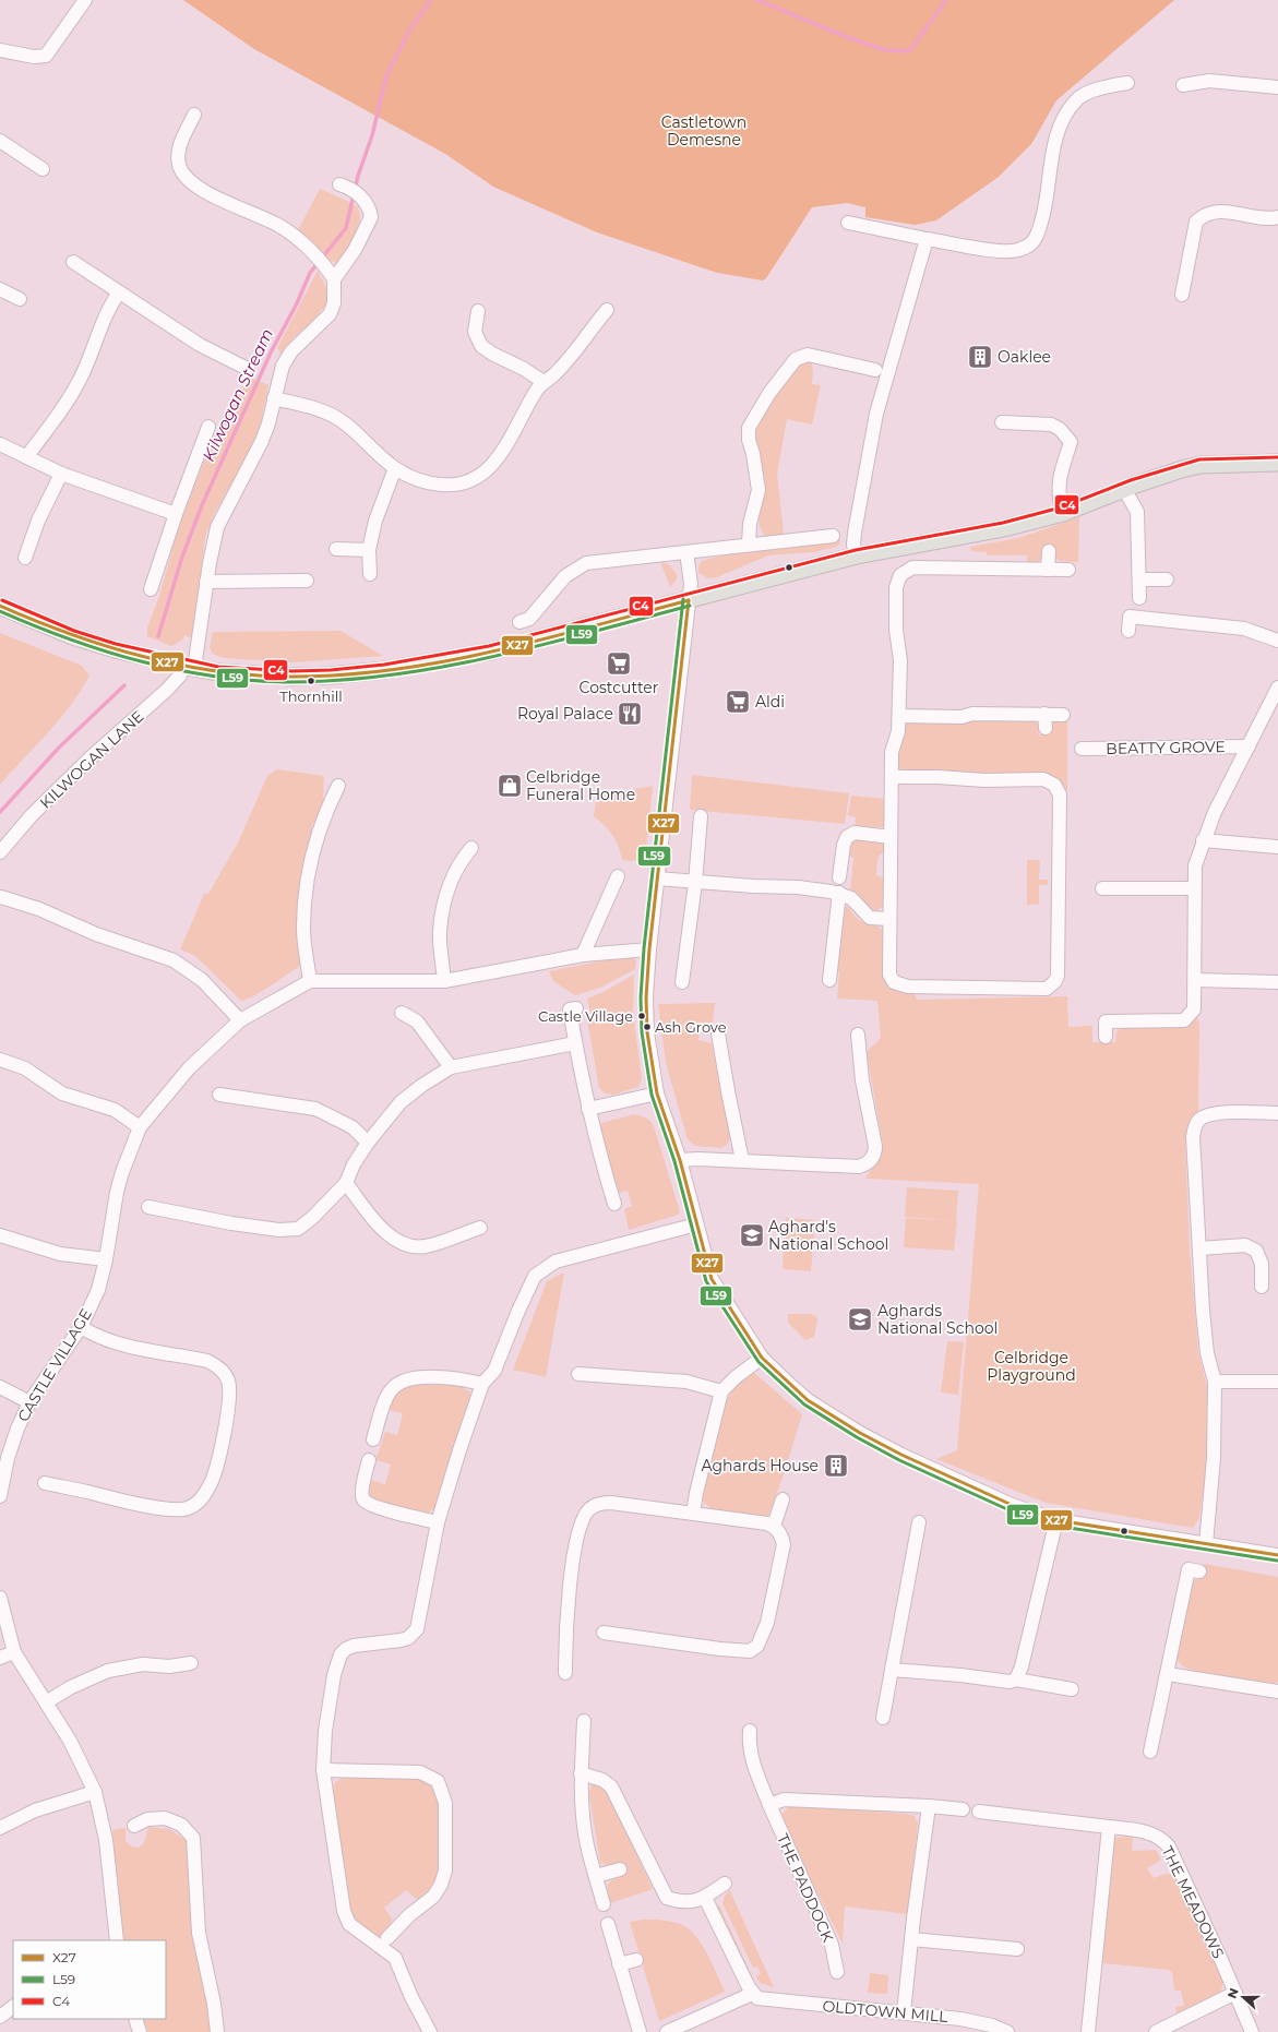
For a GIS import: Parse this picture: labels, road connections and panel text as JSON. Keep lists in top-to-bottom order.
{
  "streets": {
    "street": [
      "BEATTY GROVE",
      "KILWOGAN LANE",
      "CASTLE VILLAGE",
      "THE PADDOCK",
      "THE MEADOWS",
      "OLDTOWN MILL"
    ]
  },
  "water": ["Kilwogan Stream"],
  "parks": ["Castletown Demesne", "Celbridge Playground"],
  "places": {
    "building": ["Oaklee", "Aghards House"],
    "supermarket": ["Costcutter", "Aldi"],
    "other": ["Thornhill", "Castle Village", "Ash Grove"],
    "restaurant": ["Royal Palace"],
    "shop": ["Celbridge Funeral Home"],
    "school or university": ["Aghard's National School", "Aghards National School"]
  },
  "lines": ["transit line C4", "transit line L59", "transit line X27"],
  "legend": ["X27", "L59", "C4"],
  "north": "left"
}
